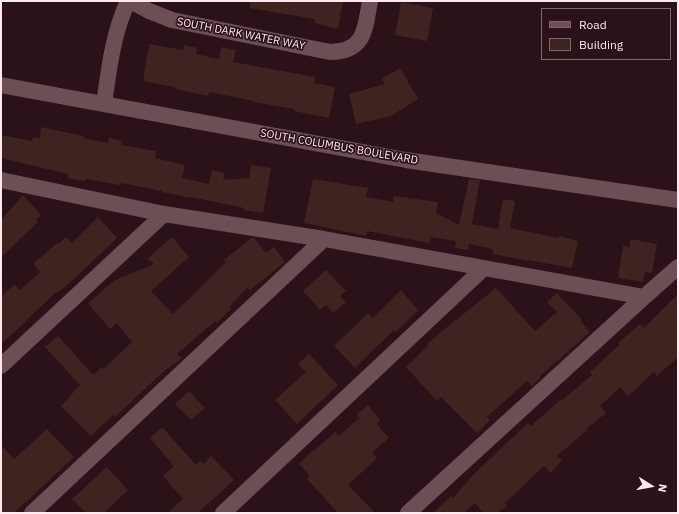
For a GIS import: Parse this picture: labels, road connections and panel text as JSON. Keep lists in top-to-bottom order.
{
  "streets": {
    "street": ["SOUTH DARK WATER WAY", "SOUTH COLUMBUS BOULEVARD"]
  },
  "legend": ["Road", "Building"],
  "north": "right"
}
